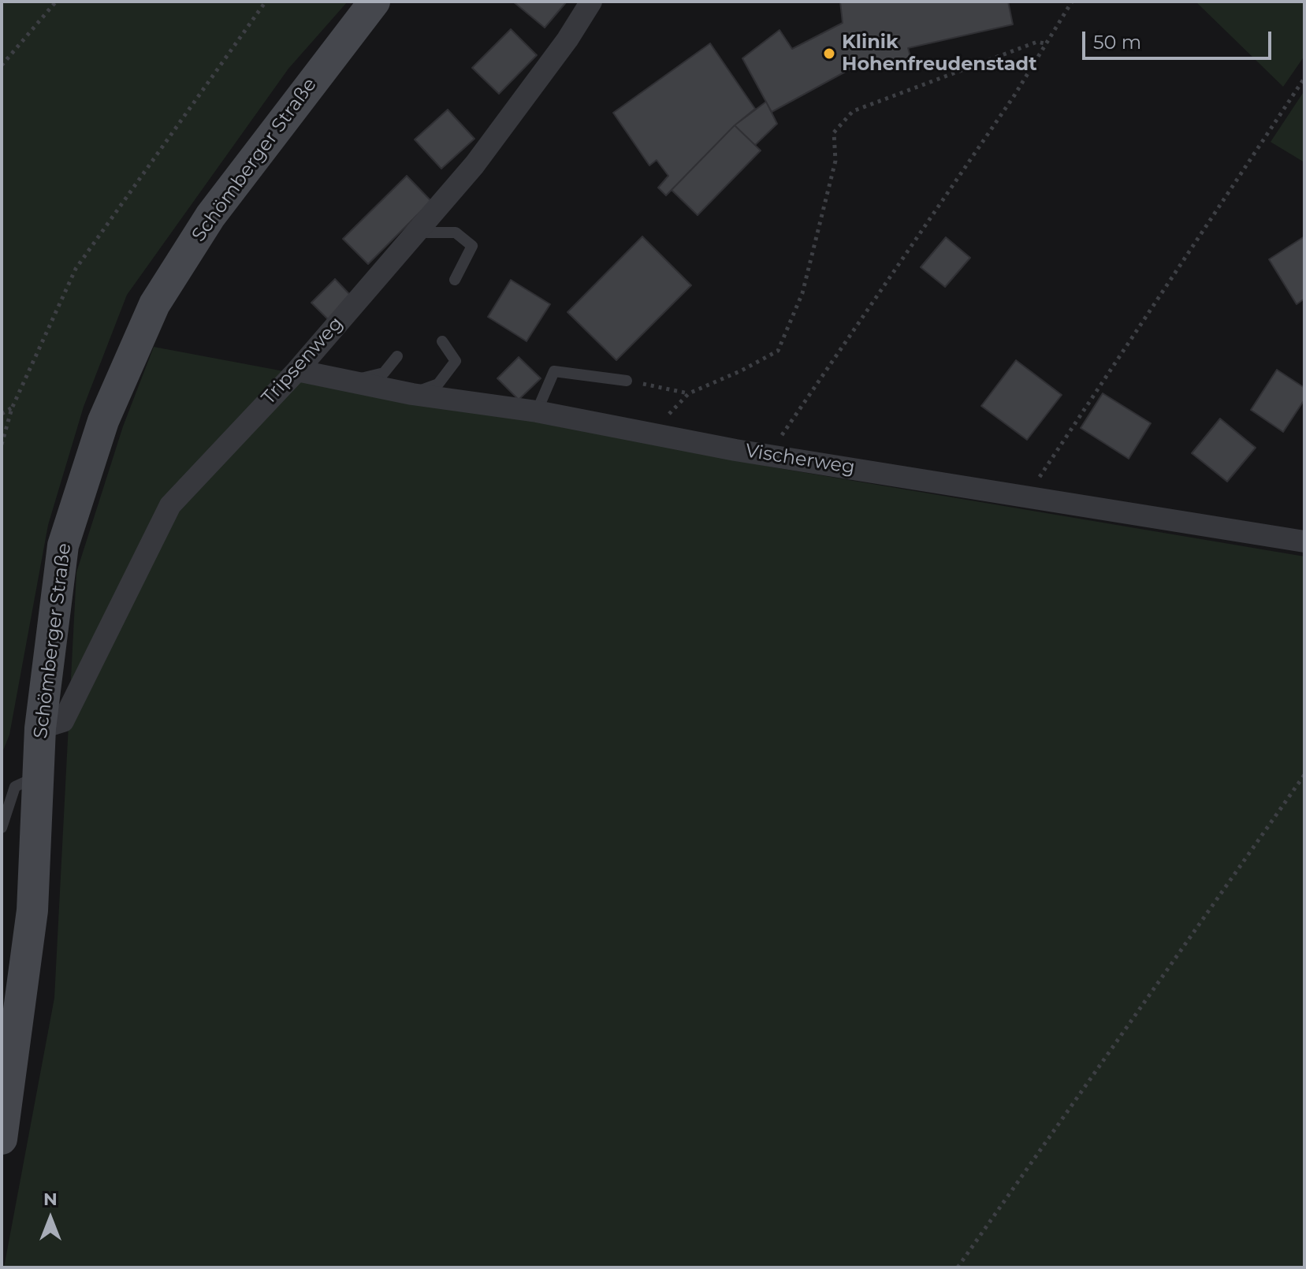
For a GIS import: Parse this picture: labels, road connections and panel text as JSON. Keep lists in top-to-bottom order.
{
  "streets": {
    "main road": ["Schömberger Straße"],
    "street": ["Tripsenweg", "Vischerweg"]
  },
  "crossings": [
    ["Schömberger Straße", "Tripsenweg"],
    ["Tripsenweg", "Vischerweg"]
  ],
  "places": ["Klinik Hohenfreudenstadt"],
  "scale_bar": "50 m",
  "north": "top"
}
